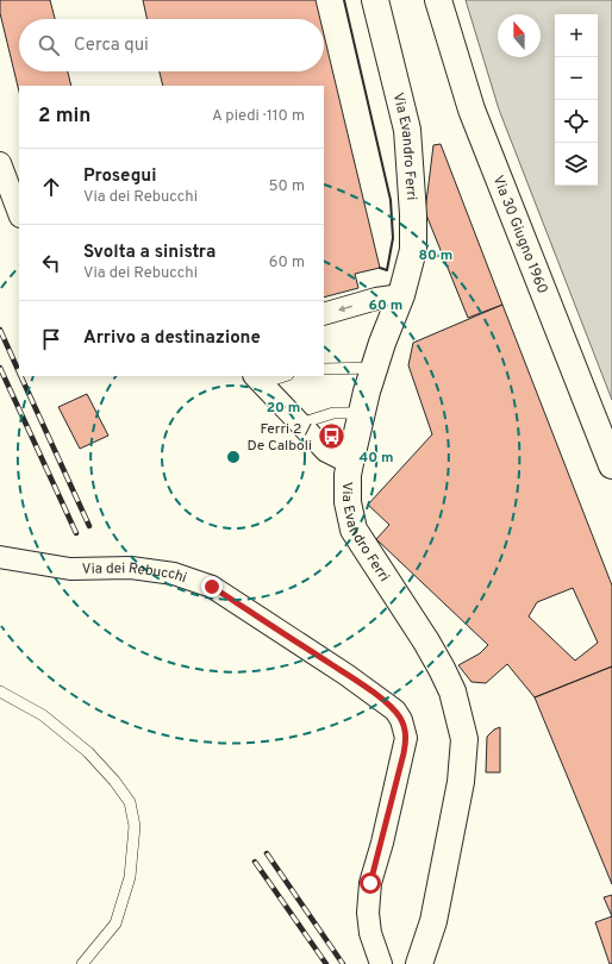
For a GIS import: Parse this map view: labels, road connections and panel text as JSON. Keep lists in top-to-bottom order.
{
  "streets": {
    "main road": ["Via Evandro Ferri", "Via 30 Giugno 1960"],
    "street": ["Via dei Rebucchi"]
  },
  "places": {
    "bus stop": ["Ferri 2 / De Calboli"]
  },
  "north": "top",
  "page": {
    "map_buttons": ["+", "−"],
    "search": "Cerca qui",
    "heading": ["2 min", "A piedi · 110 m"],
    "list": [
      ["Prosegui", "Via dei Rebucchi", "50 m"],
      ["Svolta a sinistra", "Via dei Rebucchi", "60 m"],
      "Arrivo a destinazione"
    ]
  },
  "rings": [
    "80 m",
    "60 m",
    "20 m",
    "40 m"
  ]
}
